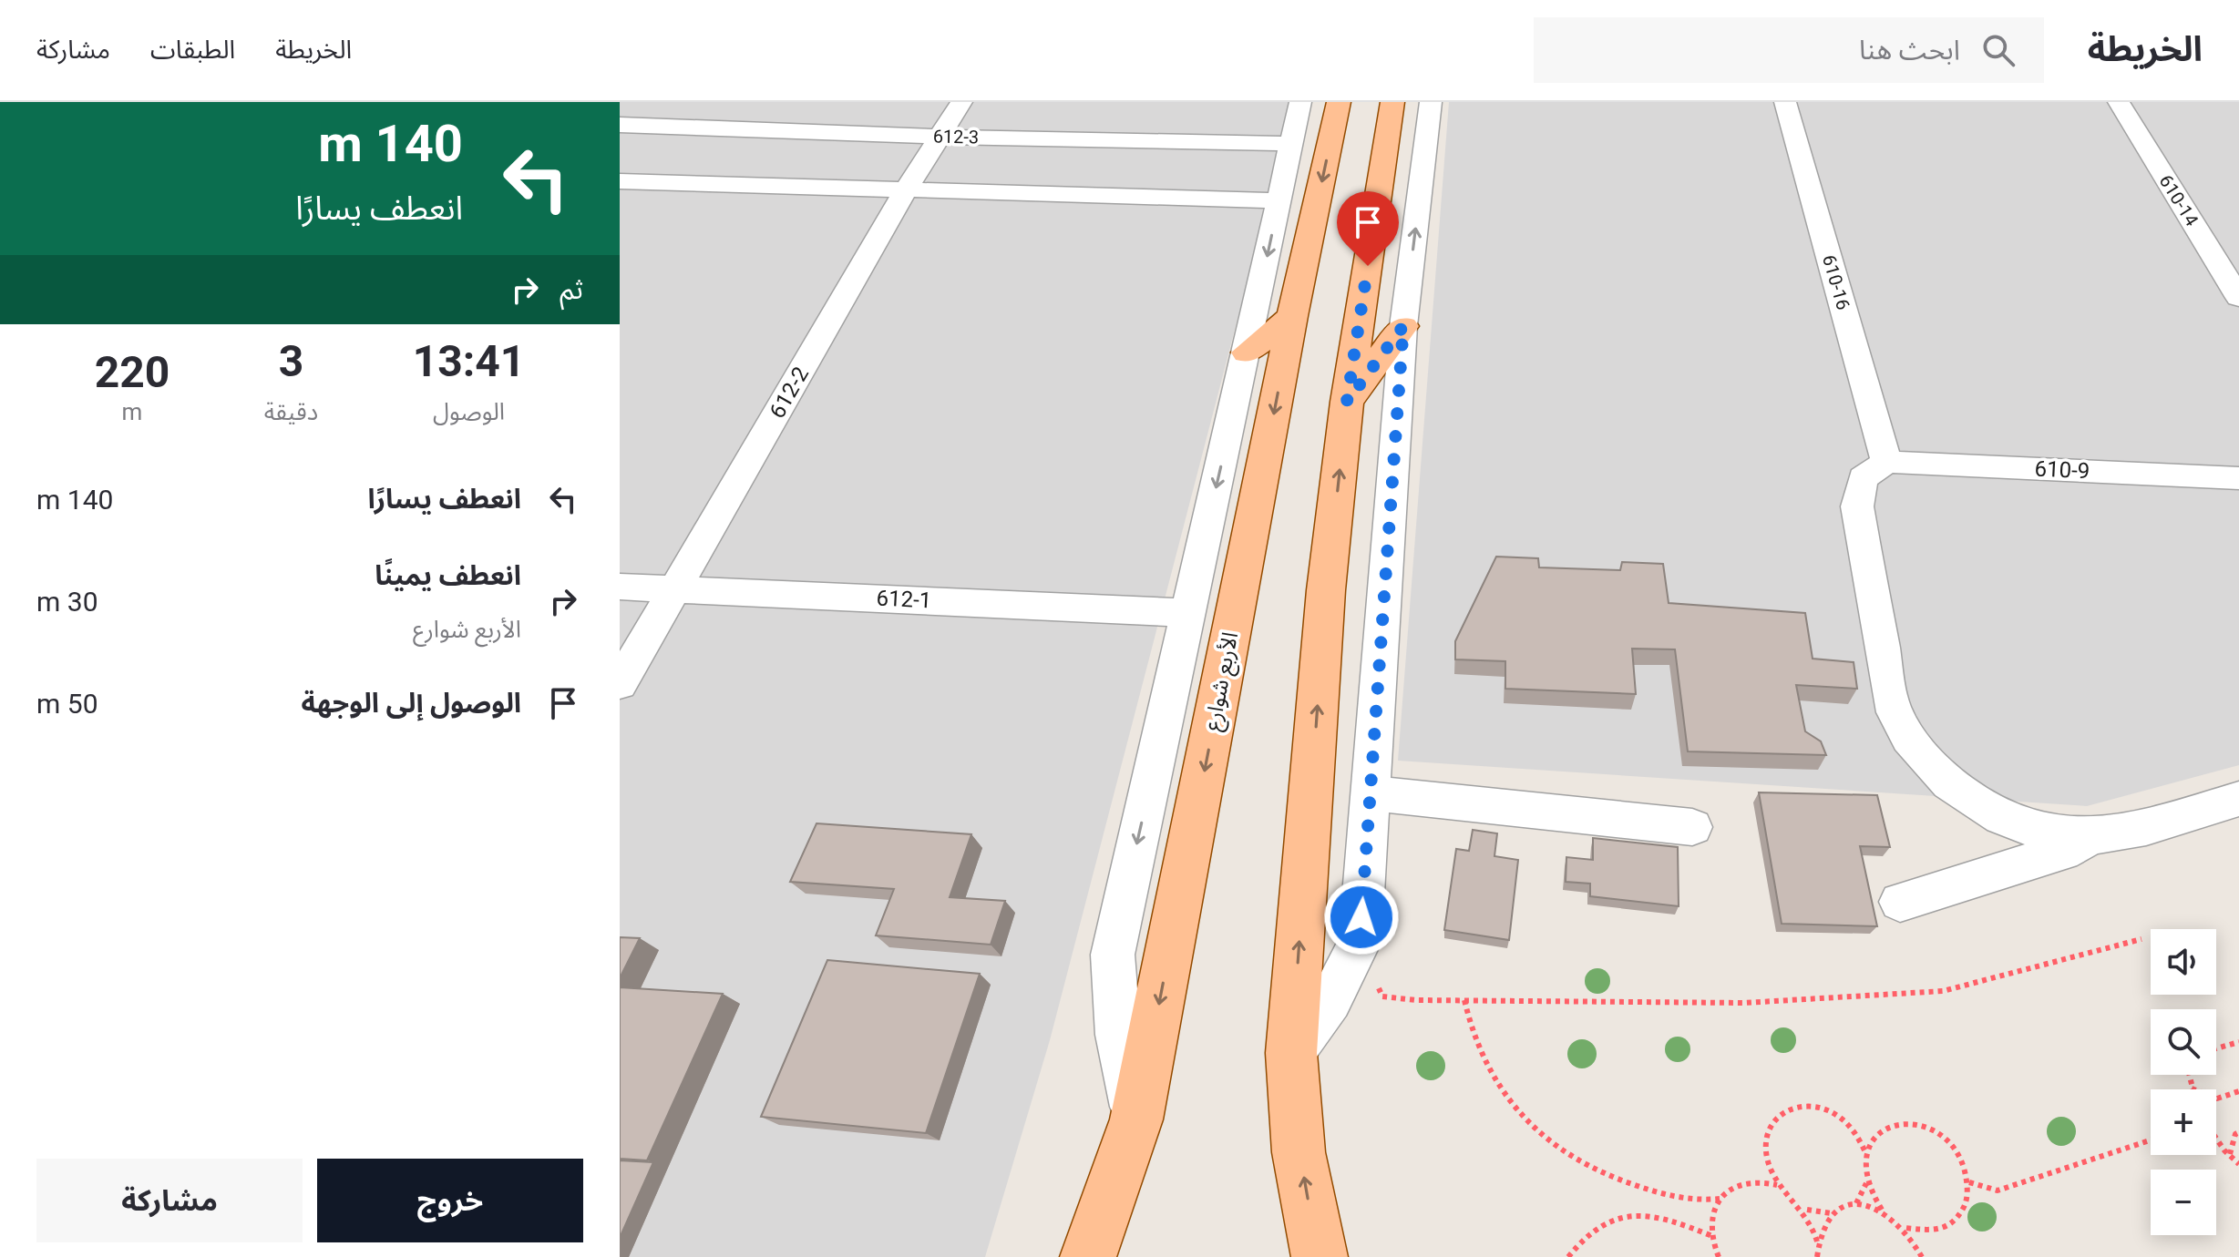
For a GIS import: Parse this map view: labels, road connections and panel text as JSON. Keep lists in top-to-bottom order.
{
  "streets": {
    "main road": ["الأربع شوارع"],
    "street": [
      "612-3",
      "610-14",
      "610-16",
      "612-2",
      "610-9",
      "612-1"
    ]
  },
  "crossings": [
    ["612-3", "612-2"],
    ["610-16", "610-9"],
    ["612-2", "612-1"]
  ],
  "page": {
    "header": "الخريطة",
    "search": "ابحث هنا",
    "nav": ["الخريطة", "الطبقات", "مشاركة"],
    "turn": ["140 m", "انعطف يسارًا"],
    "then": "ثم",
    "eta": [
      "13:41",
      "الوصول",
      "3",
      "دقيقة",
      "220",
      "m"
    ],
    "list": [
      {
        "name": "انعطف يسارًا",
        "value": "140 m"
      },
      {
        "name": "انعطف يمينًا",
        "note": "الأربع شوارع",
        "value": "30 m"
      },
      {
        "name": "الوصول إلى الوجهة",
        "value": "50 m"
      }
    ],
    "map_buttons": ["+", "−"],
    "buttons": ["خروج", "مشاركة"]
  }
}
